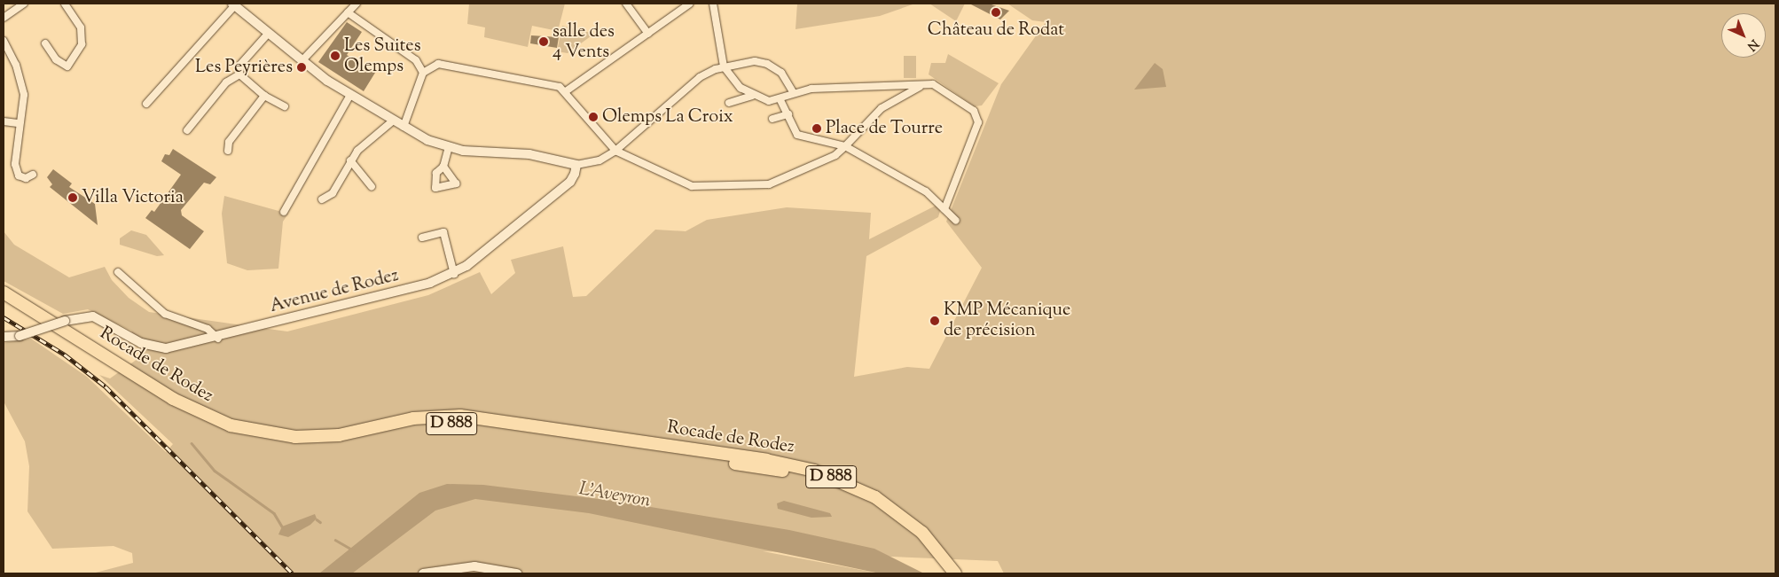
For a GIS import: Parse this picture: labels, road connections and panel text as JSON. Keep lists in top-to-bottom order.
{
  "streets": {
    "highway": ["Rocade de Rodez", "D 888"],
    "street": ["Avenue de Rodez"]
  },
  "water": ["L'Aveyron"],
  "places": [
    "Château de Rodat",
    "salle des 4 Vents",
    "Les Suites Olemps",
    "Les Peyrières",
    "Olemps La Croix",
    "Place de Tourre",
    "Villa Victoria",
    "KMP Mécanique de précision"
  ],
  "north": "bottom right"
}
